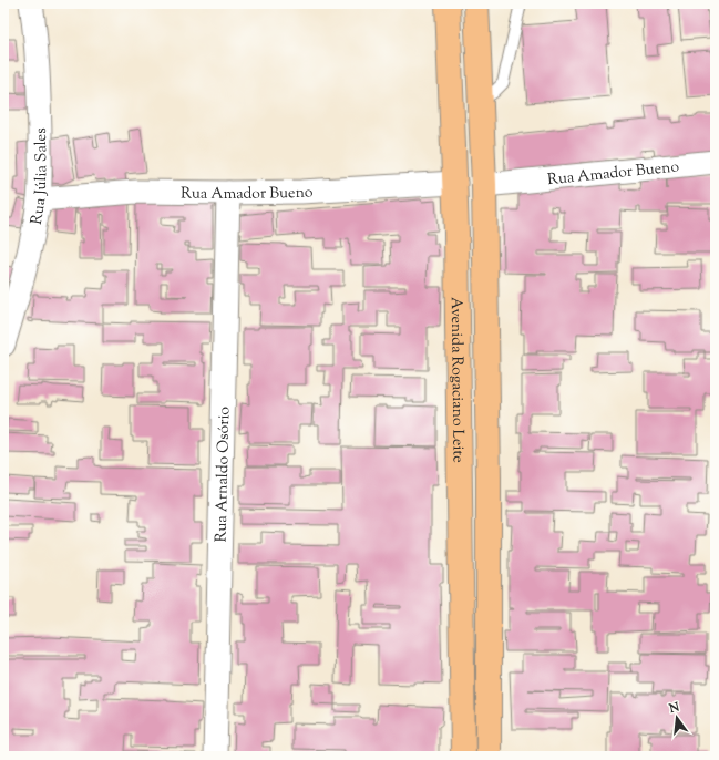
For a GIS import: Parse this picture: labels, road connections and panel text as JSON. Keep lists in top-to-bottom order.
{
  "streets": {
    "main road": ["Avenida Rogaciano Leite"],
    "street": ["Rua Amador Bueno", "Rua Júlia Sales", "Rua Arnaldo Osório"]
  },
  "crossings": [
    ["Rua Amador Bueno", "Rua Júlia Sales"],
    ["Rua Amador Bueno", "Avenida Rogaciano Leite"],
    ["Rua Amador Bueno", "Rua Arnaldo Osório"]
  ],
  "north": "top"
}
